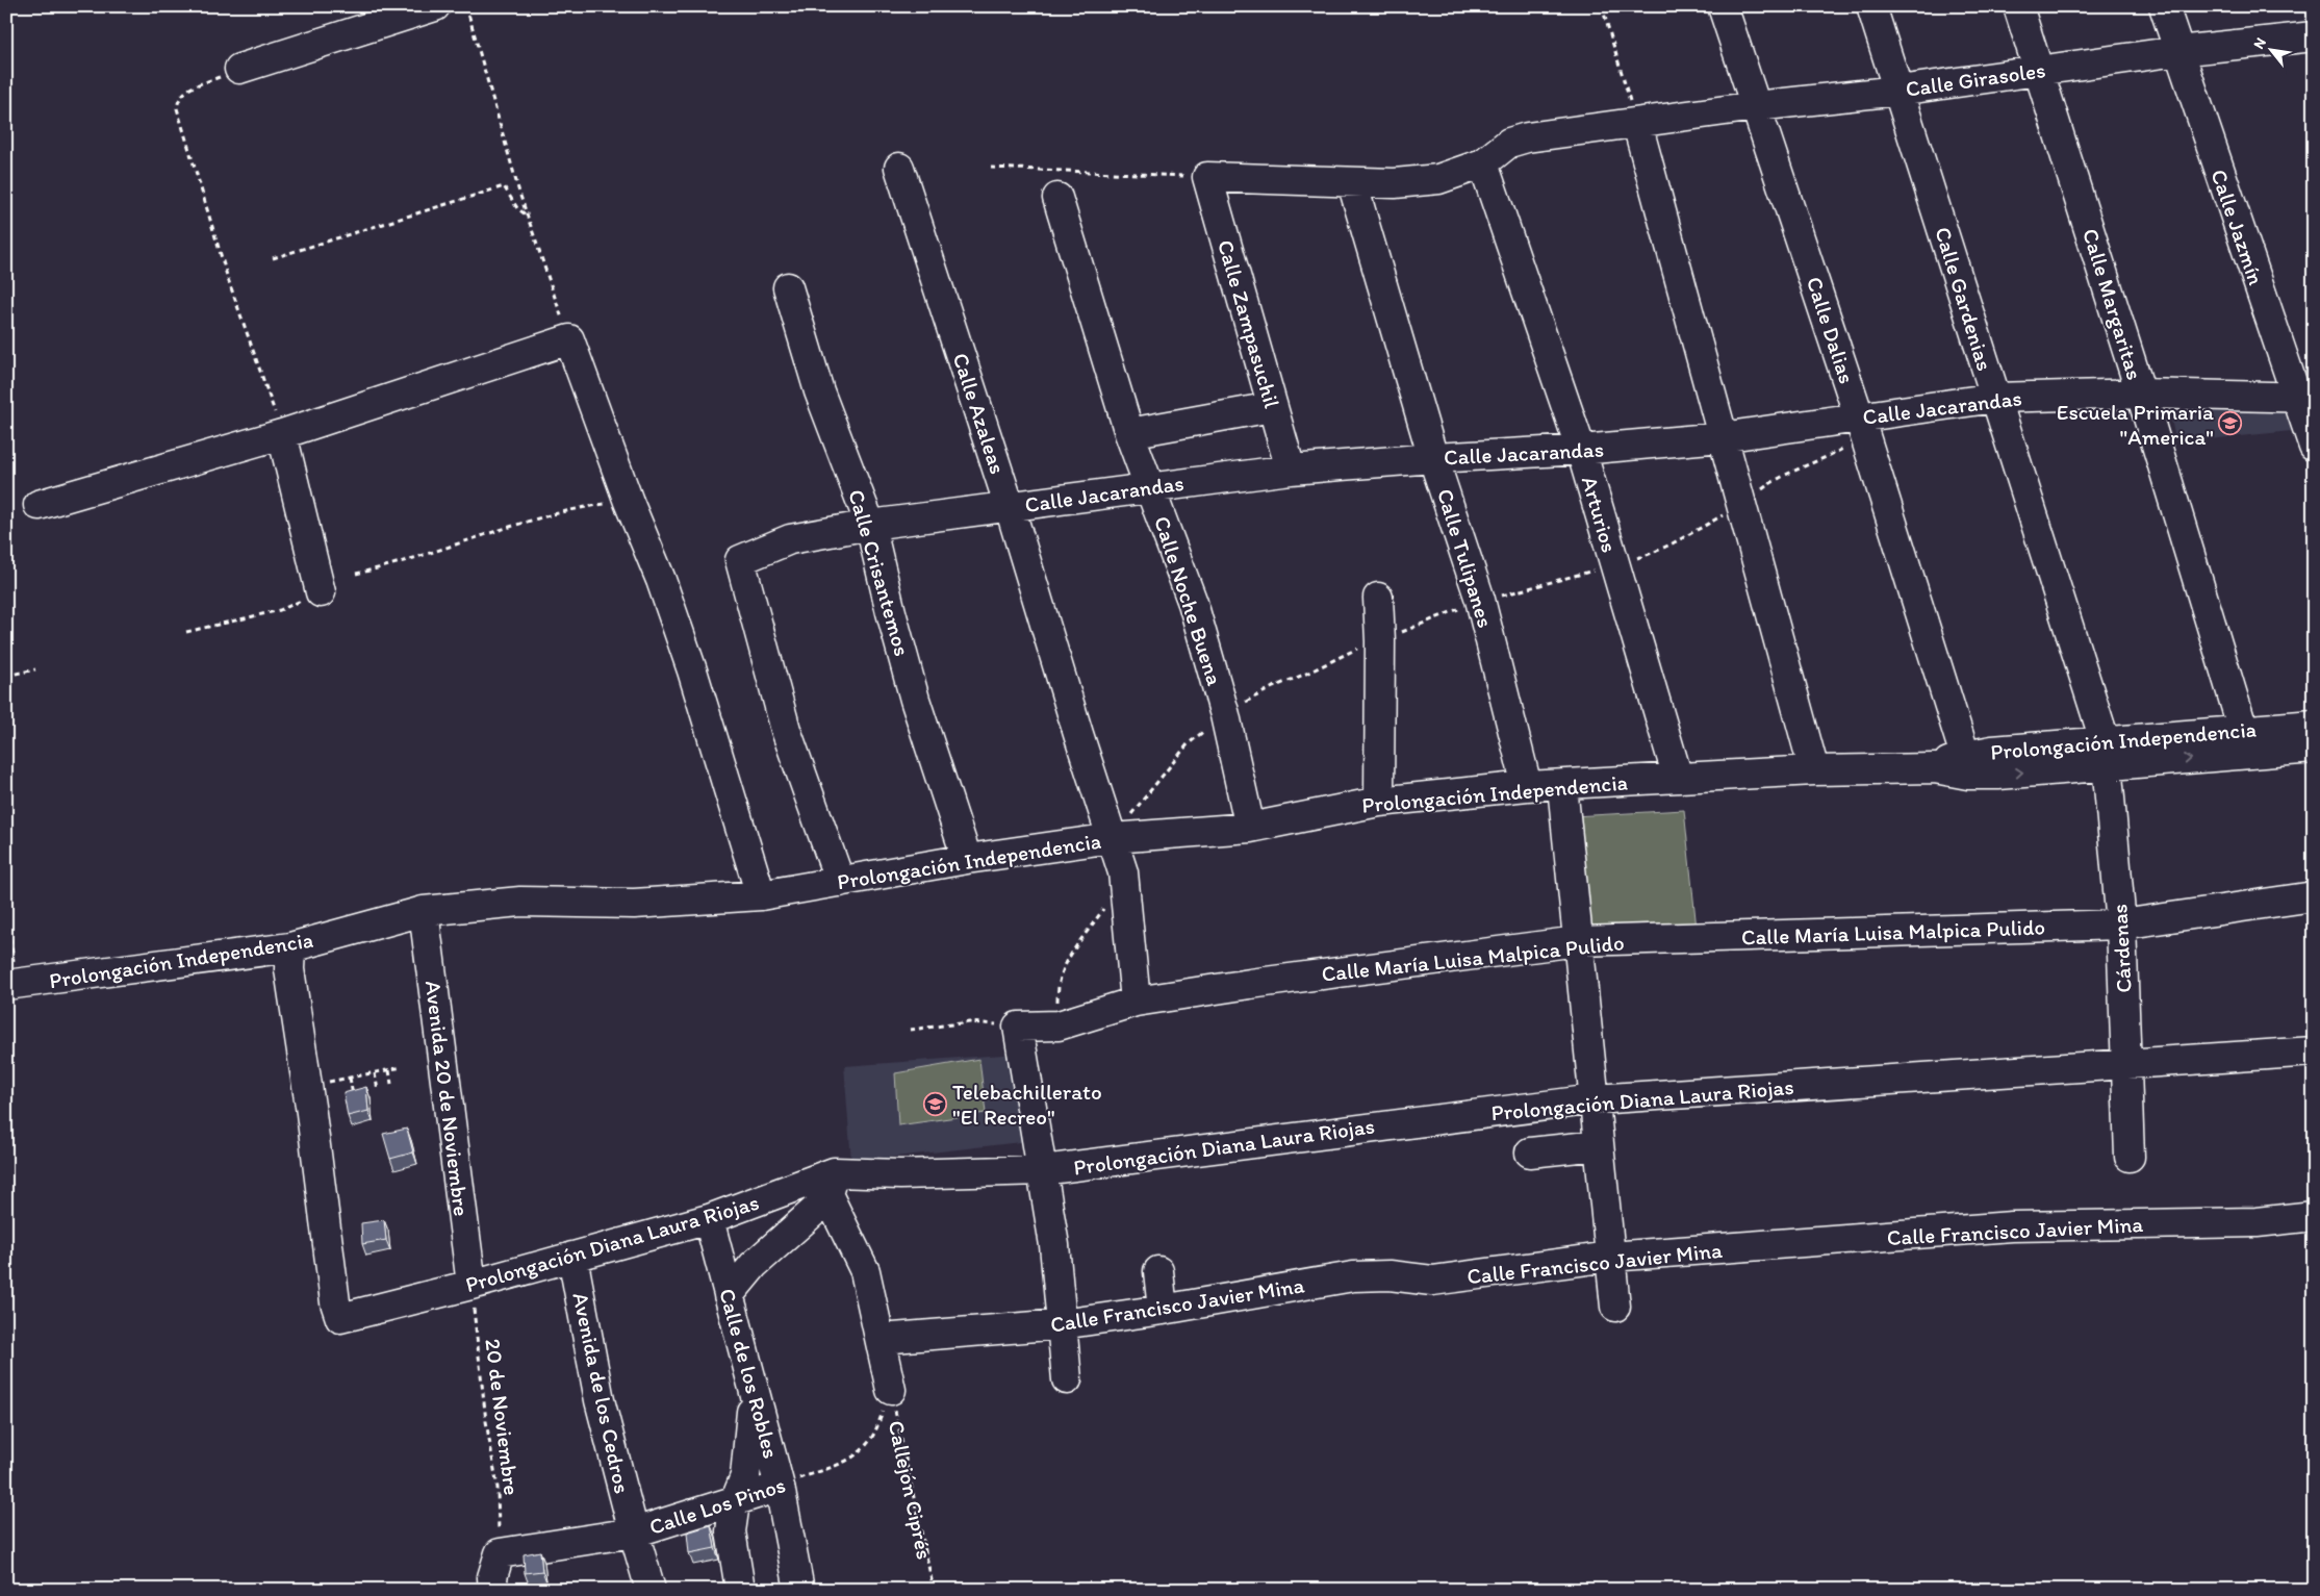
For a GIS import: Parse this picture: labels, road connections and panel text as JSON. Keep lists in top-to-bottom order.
{
  "streets": {
    "street": [
      "Calle Girasoles",
      "Calle Jazmín",
      "Calle Gardenias",
      "Calle Margaritas",
      "Calle Zampasuchil",
      "Calle Dalias",
      "Calle Jacarandas",
      "Calle Azaleas",
      "Arturios",
      "Calle Tulipanes",
      "Calle Crisantemos",
      "Calle Noche Buena",
      "Prolongación Independencia",
      "Calle María Luisa Malpica Pulido",
      "Cárdenas",
      "Avenida 20 de Noviembre",
      "Prolongación Diana Laura Riojas",
      "Calle Francisco Javier Mina",
      "Calle de los Robles",
      "Avenida de los Cedros",
      "Calle Los Pinos"
    ],
    "path": ["20 de Noviembre", "Callejón Ciprés"]
  },
  "crossings": [
    ["Calle Girasoles", "Calle Jazmín"],
    ["Calle Girasoles", "Calle Gardenias"],
    ["Calle Girasoles", "Calle Margaritas"],
    ["Calle Girasoles", "Calle Zampasuchil"],
    ["Calle Girasoles", "Calle Dalias"],
    ["Calle Girasoles", "Arturios"],
    ["Calle Girasoles", "Calle Tulipanes"],
    ["Calle Jazmín", "Calle Jacarandas"],
    ["Calle Gardenias", "Calle Jacarandas"],
    ["Calle Gardenias", "Prolongación Independencia"],
    ["Calle Gardenias", "Cárdenas"],
    ["Calle Margaritas", "Calle Jacarandas"],
    ["Calle Margaritas", "Prolongación Independencia"],
    ["Calle Zampasuchil", "Calle Jacarandas"],
    ["Calle Dalias", "Calle Jacarandas"],
    ["Calle Dalias", "Prolongación Independencia"],
    ["Calle Jacarandas", "Calle Azaleas"],
    ["Calle Jacarandas", "Arturios"],
    ["Calle Jacarandas", "Calle Tulipanes"],
    ["Calle Jacarandas", "Calle Crisantemos"],
    ["Calle Jacarandas", "Calle Noche Buena"],
    ["Calle Jacarandas", "Prolongación Independencia"],
    ["Calle Azaleas", "Prolongación Independencia"],
    ["Calle Azaleas", "Calle María Luisa Malpica Pulido"],
    ["Arturios", "Prolongación Independencia"],
    ["Calle Tulipanes", "Prolongación Independencia"],
    ["Calle Crisantemos", "Prolongación Independencia"],
    ["Calle Noche Buena", "Prolongación Independencia"],
    ["Prolongación Independencia", "Cárdenas"],
    ["Prolongación Independencia", "Avenida 20 de Noviembre"],
    ["Prolongación Independencia", "Prolongación Diana Laura Riojas"],
    ["Calle María Luisa Malpica Pulido", "Cárdenas"],
    ["Cárdenas", "Prolongación Diana Laura Riojas"],
    ["Avenida 20 de Noviembre", "Prolongación Diana Laura Riojas"],
    ["Avenida 20 de Noviembre", "20 de Noviembre"],
    ["Prolongación Diana Laura Riojas", "Calle de los Robles"],
    ["Prolongación Diana Laura Riojas", "Avenida de los Cedros"],
    ["Prolongación Diana Laura Riojas", "20 de Noviembre"],
    ["Calle de los Robles", "Calle Los Pinos"],
    ["Avenida de los Cedros", "Calle Los Pinos"],
    ["20 de Noviembre", "Calle Los Pinos"],
    ["Callejón Ciprés", "Calle Los Pinos"]
  ],
  "places": {
    "school or university": ["Escuela Primaria \"America\"", "Telebachillerato \"El Recreo\""]
  },
  "north": "top left"
}
